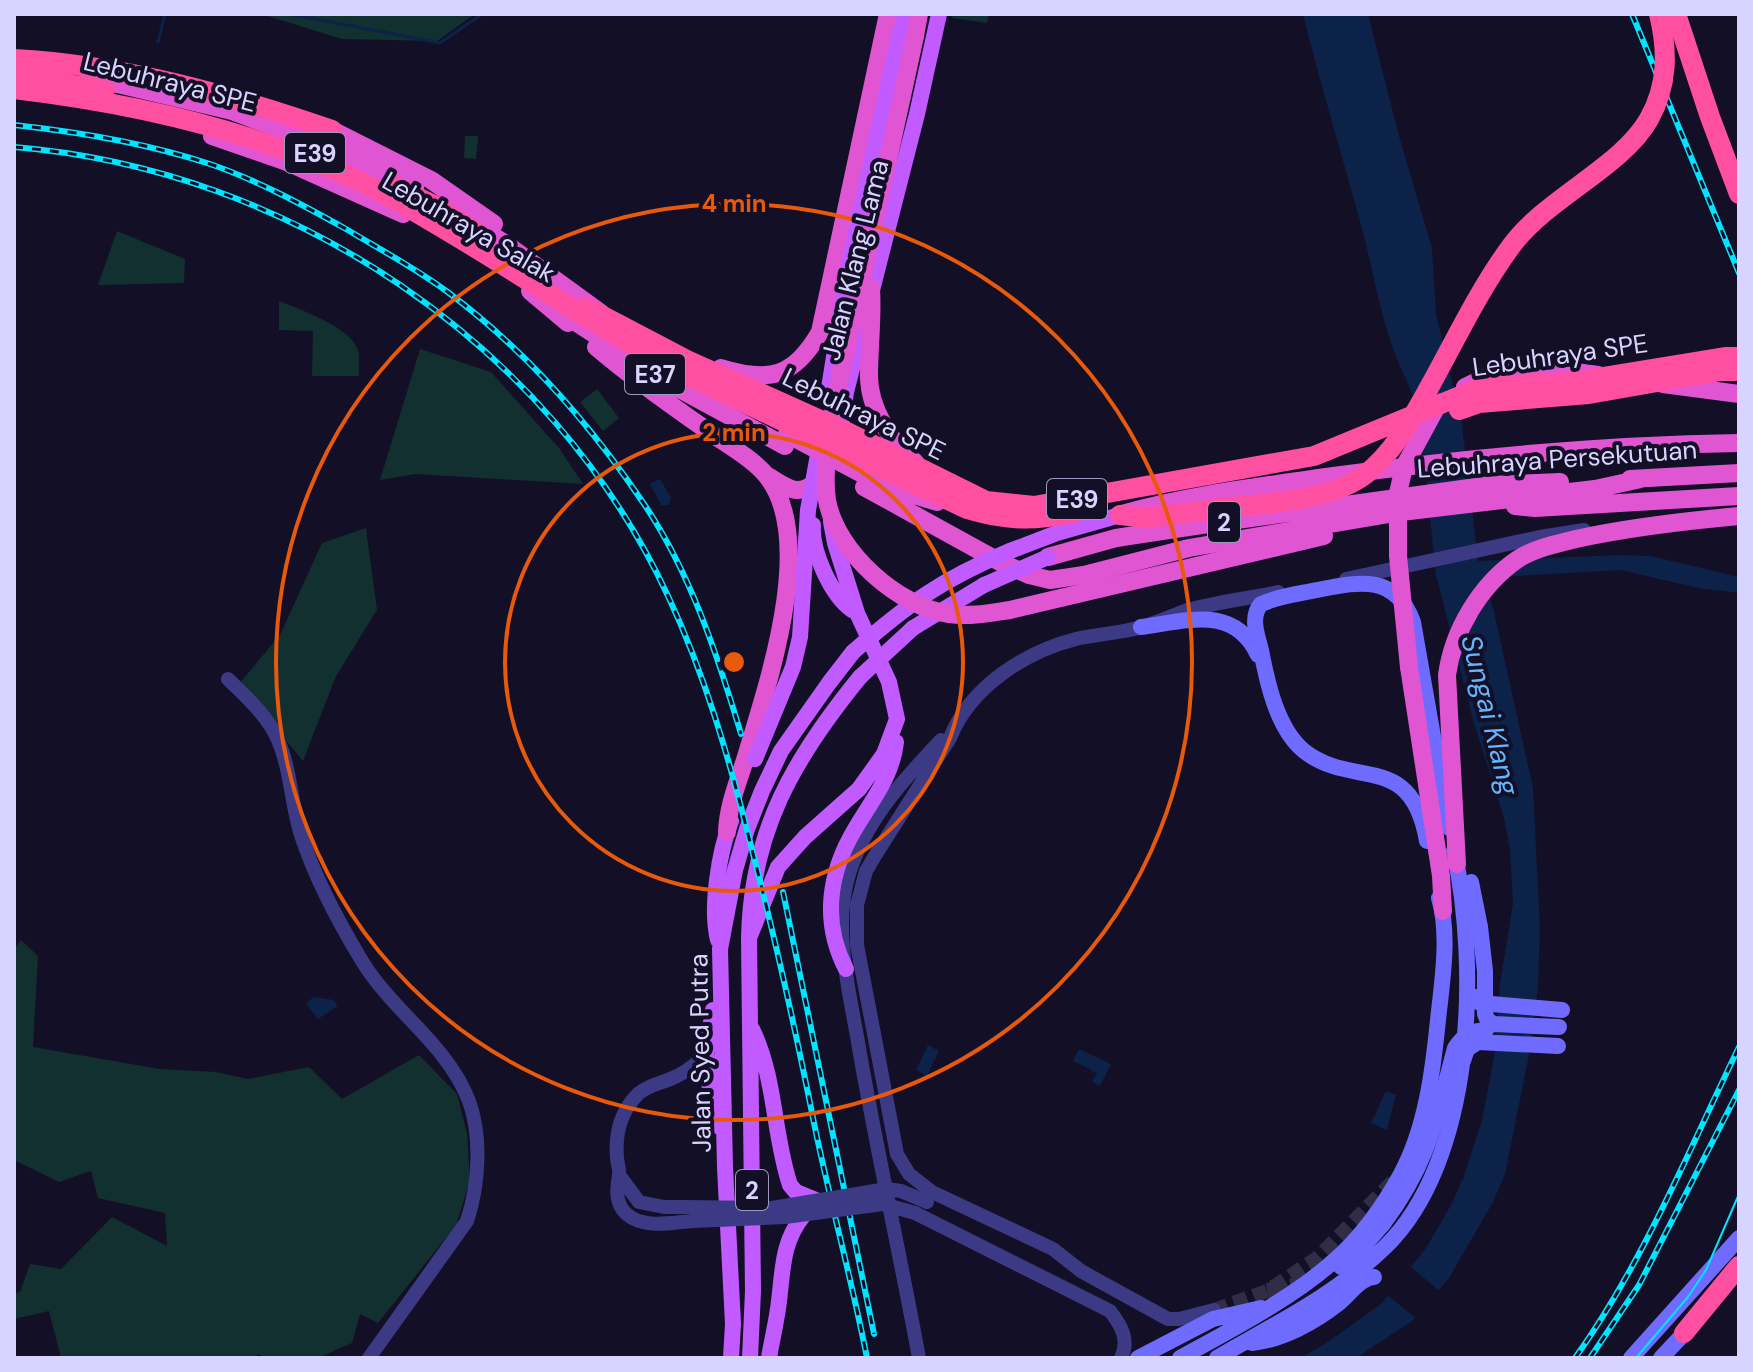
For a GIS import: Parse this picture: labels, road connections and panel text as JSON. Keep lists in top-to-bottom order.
{
  "streets": {
    "highway": [
      "Lebuhraya SPE",
      "E39",
      "Lebuhraya Salak",
      "E37",
      "Lebuhraya Persekutuan",
      "2"
    ],
    "main road": ["Jalan Klang Lama", "Jalan Syed Putra"]
  },
  "crossings": [
    ["Lebuhraya SPE", "Lebuhraya Salak"],
    ["Lebuhraya Salak", "E37"],
    ["Jalan Klang Lama", "Jalan Syed Putra"],
    ["Lebuhraya Persekutuan", "Jalan Syed Putra"]
  ],
  "water": ["Sungai Klang"],
  "rings": ["4 min", "2 min"]
}
